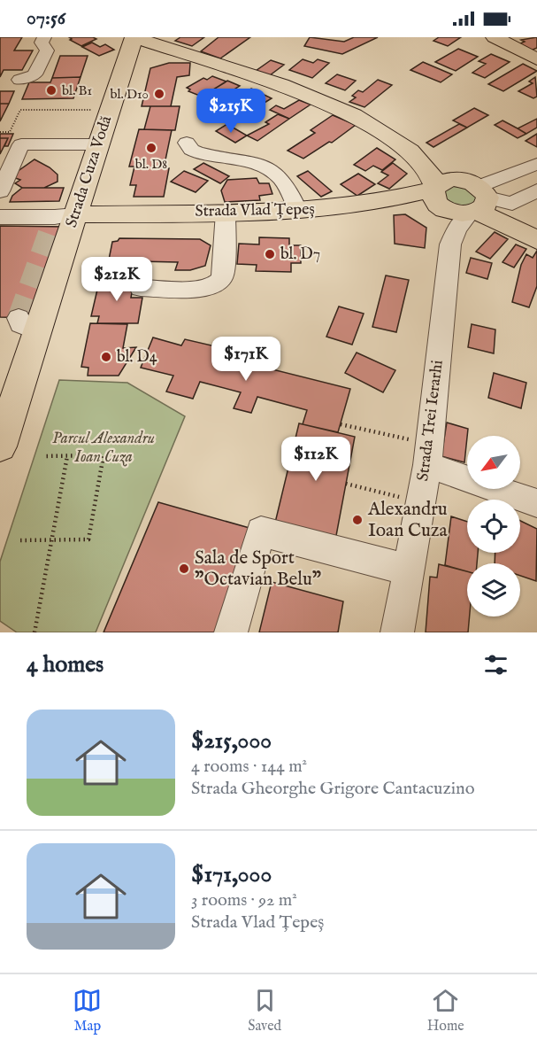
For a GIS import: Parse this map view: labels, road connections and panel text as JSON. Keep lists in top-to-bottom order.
{
  "streets": {
    "main road": ["Strada Cuza Vodă", "Strada Vlad Țepeș"],
    "street": ["Strada Trei Ierarhi"]
  },
  "crossings": [
    ["Strada Cuza Vodă", "Strada Vlad Țepeș"],
    ["Strada Vlad Țepeș", "Strada Trei Ierarhi"]
  ],
  "parks": ["Parcul Alexandru Ioan Cuza"],
  "places": [
    "bl. B1",
    "bl. D10",
    "bl. D8",
    "bl. D7",
    "bl. D4",
    "Alexandru Ioan Cuza",
    "Sala de Sport \"Octavian Belu\""
  ],
  "north": "bottom left",
  "page": {
    "status": "07:56",
    "price": [
      "$215K",
      "$212K",
      "$171K",
      "$112K"
    ],
    "heading": "4 homes",
    "list": [
      {
        "name": "$215,000",
        "note": "4 rooms · 144 m² · Strada Gheorghe Grigore Cantacuzino"
      },
      {
        "name": "$171,000",
        "note": "3 rooms · 92 m² · Strada Vlad Țepeș"
      }
    ],
    "tabs": ["Map", "Saved", "Home"]
  }
}
